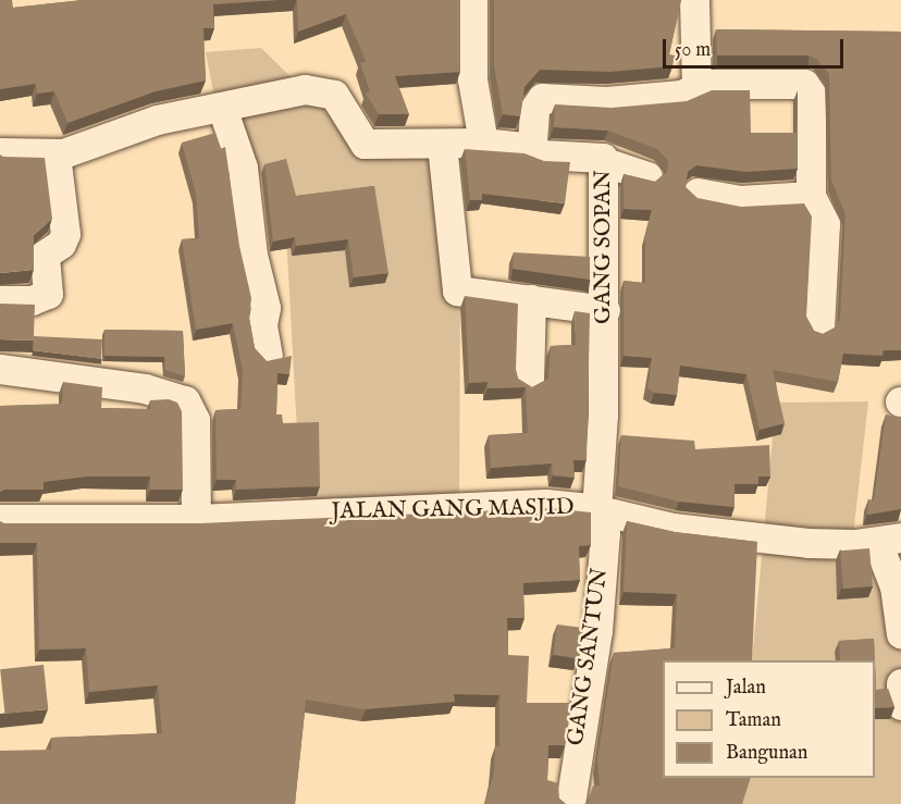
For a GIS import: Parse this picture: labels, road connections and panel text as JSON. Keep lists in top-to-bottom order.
{
  "streets": {
    "street": ["GANG SOPAN", "JALAN GANG MASJID", "GANG SANTUN"]
  },
  "crossings": [
    ["GANG SOPAN", "JALAN GANG MASJID"],
    ["GANG SOPAN", "GANG SANTUN"],
    ["JALAN GANG MASJID", "GANG SANTUN"]
  ],
  "legend": ["Jalan", "Taman", "Bangunan"],
  "scale_bar": "50 m"
}
